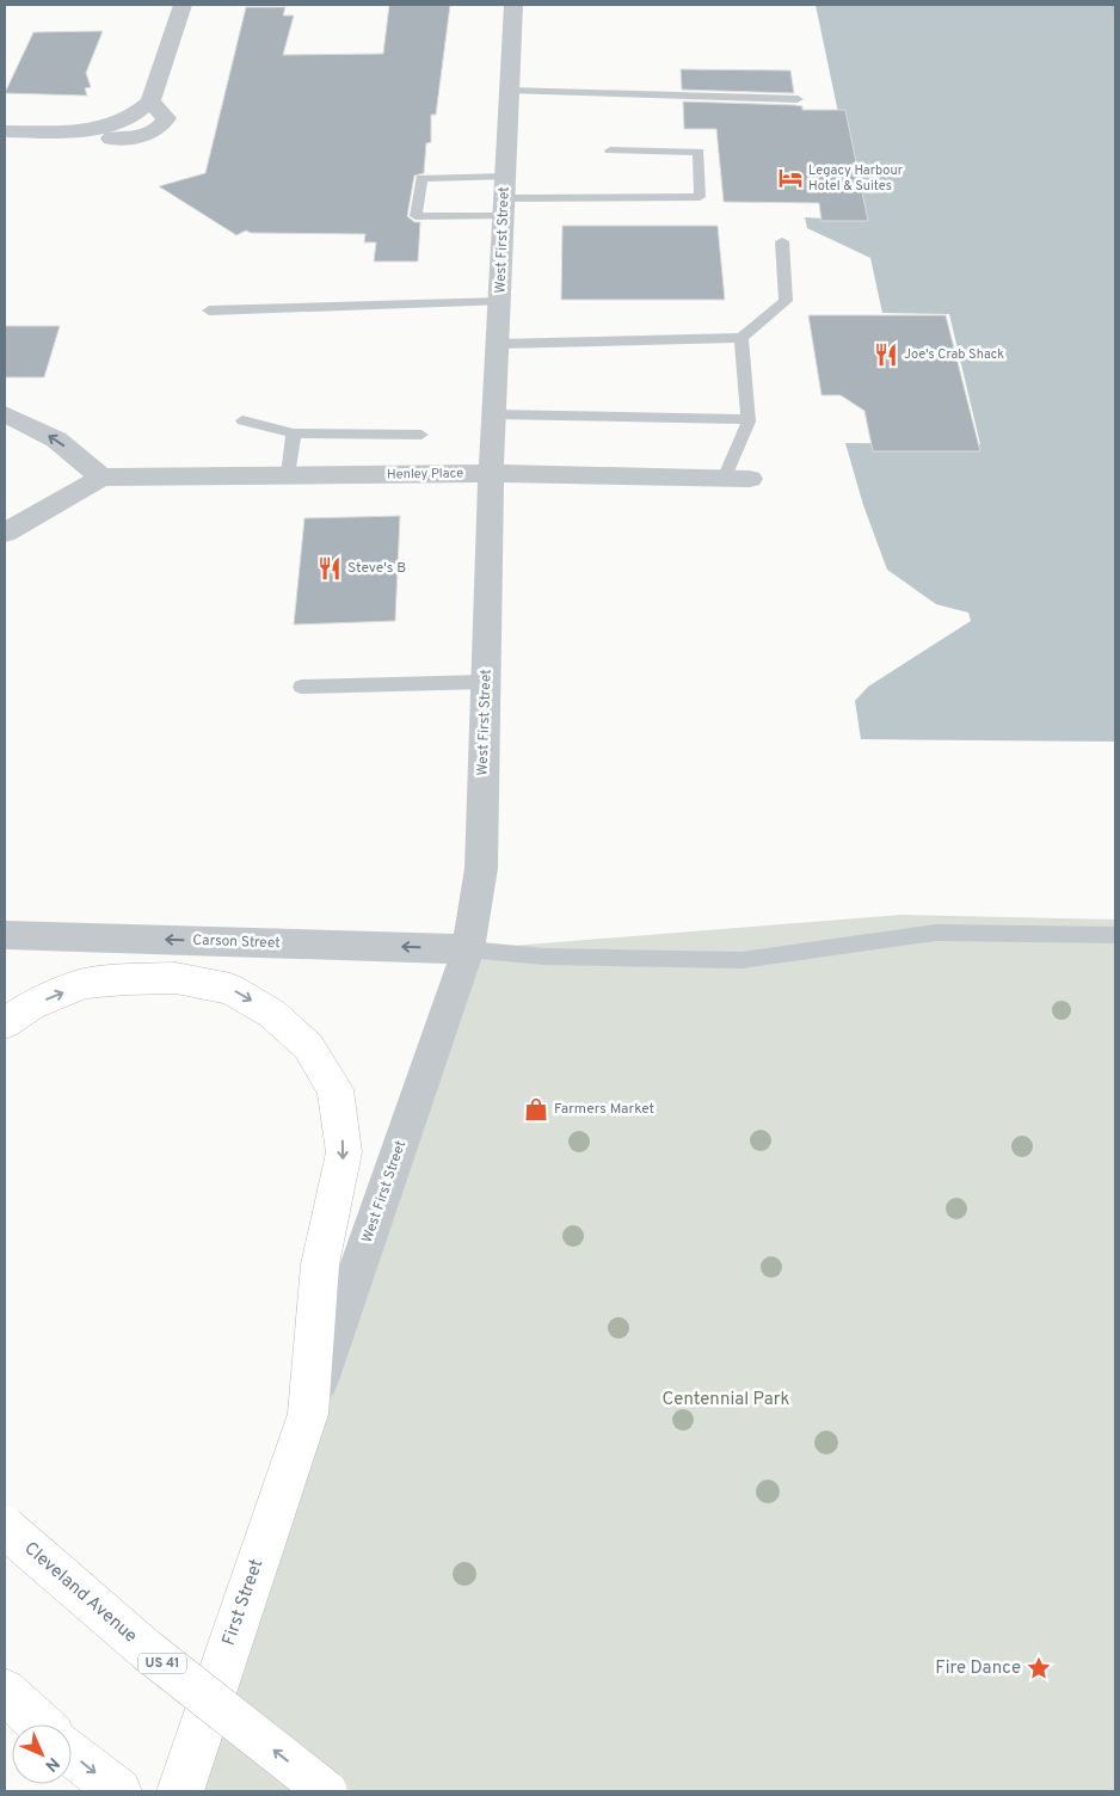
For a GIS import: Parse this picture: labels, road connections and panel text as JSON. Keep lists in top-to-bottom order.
{
  "streets": {
    "main road": ["Cleveland Avenue", "First Street", "US 41"],
    "street": ["West First Street", "Henley Place", "Carson Street"]
  },
  "crossings": [
    ["West First Street", "Henley Place"],
    ["West First Street", "Carson Street"],
    ["West First Street", "First Street"]
  ],
  "one_way": ["Carson Street", "Cleveland Avenue"],
  "parks": ["Centennial Park"],
  "places": {
    "hotel": ["Legacy Harbour Hotel & Suites"],
    "restaurant": ["Joe's Crab Shack", "Steve's B"],
    "shop": ["Farmers Market"],
    "place": ["Fire Dance"]
  },
  "north": "bottom right"
}
